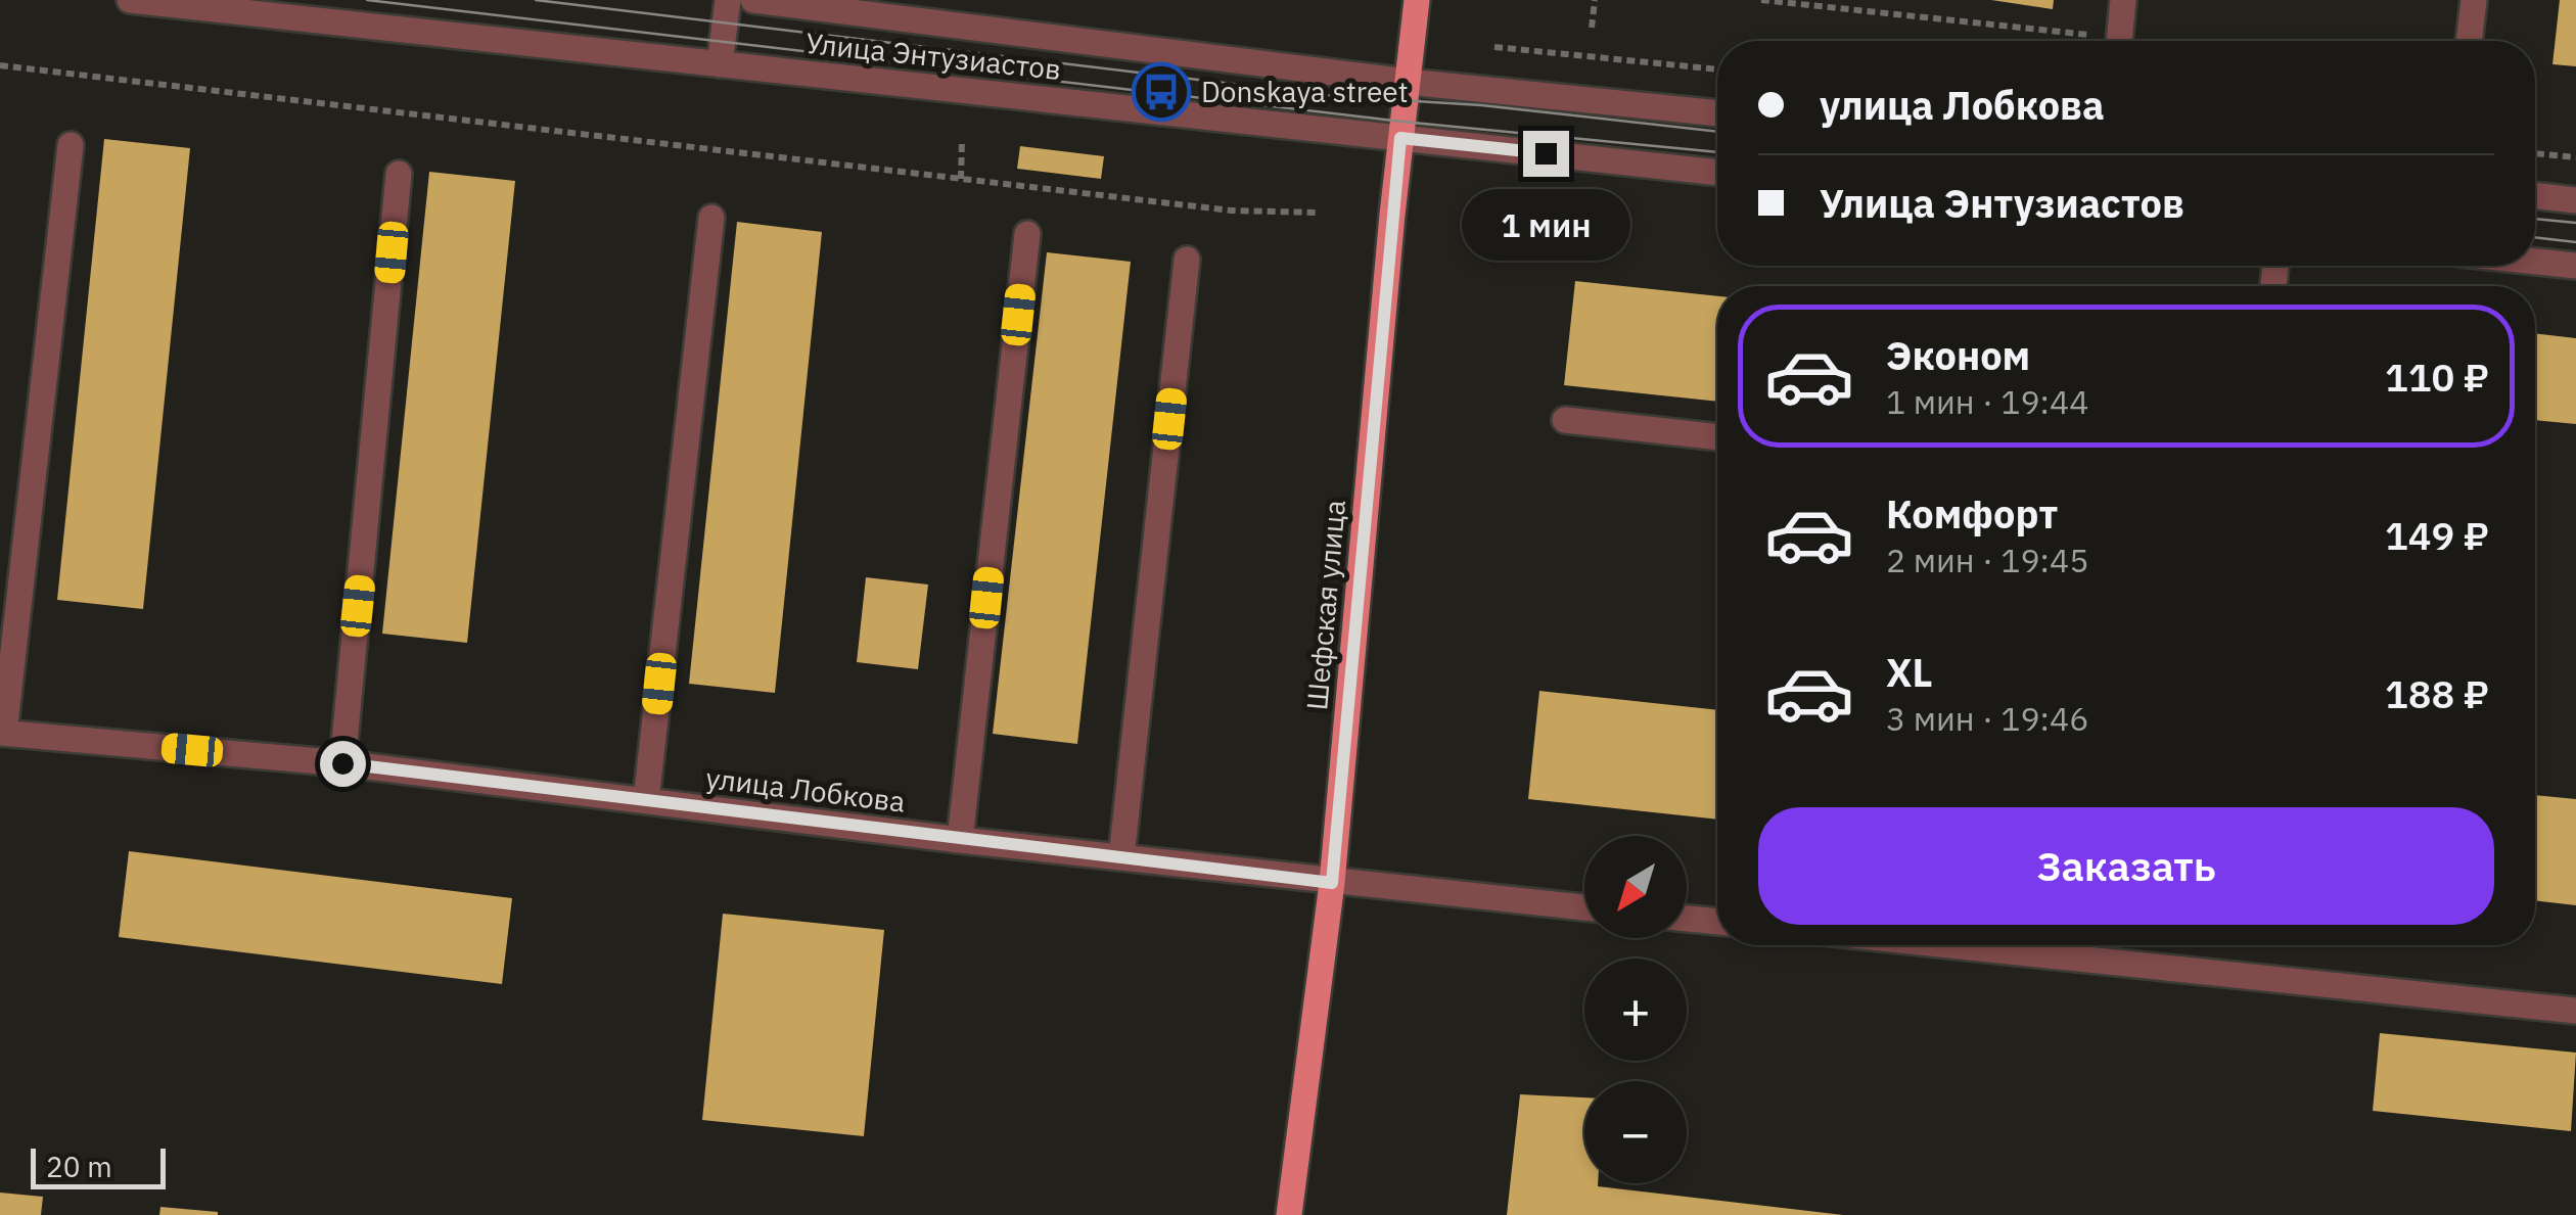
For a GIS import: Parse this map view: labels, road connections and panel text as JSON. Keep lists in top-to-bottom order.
{
  "streets": {
    "main road": ["Шефская улица"],
    "street": ["Улица Энтузиастов", "улица Лобкова"]
  },
  "crossings": [
    ["Улица Энтузиастов", "Шефская улица"],
    ["Шефская улица", "улица Лобкова"]
  ],
  "places": {
    "bus stop": ["Donskaya street"]
  },
  "scale_bar": "20 m",
  "north": "bottom left",
  "page": {
    "banner": ["улица Лобкова", "Улица Энтузиастов"],
    "bubble": "1 мин",
    "list": [
      {
        "name": "Эконом",
        "note": "1 мин · 19:44",
        "value": "110 ₽"
      },
      {
        "name": "Комфорт",
        "note": "2 мин · 19:45",
        "value": "149 ₽"
      },
      {
        "name": "XL",
        "note": "3 мин · 19:46",
        "value": "188 ₽"
      }
    ],
    "buttons": "Заказать",
    "map_buttons": ["+", "−"],
    "scale": "20 m"
  }
}
